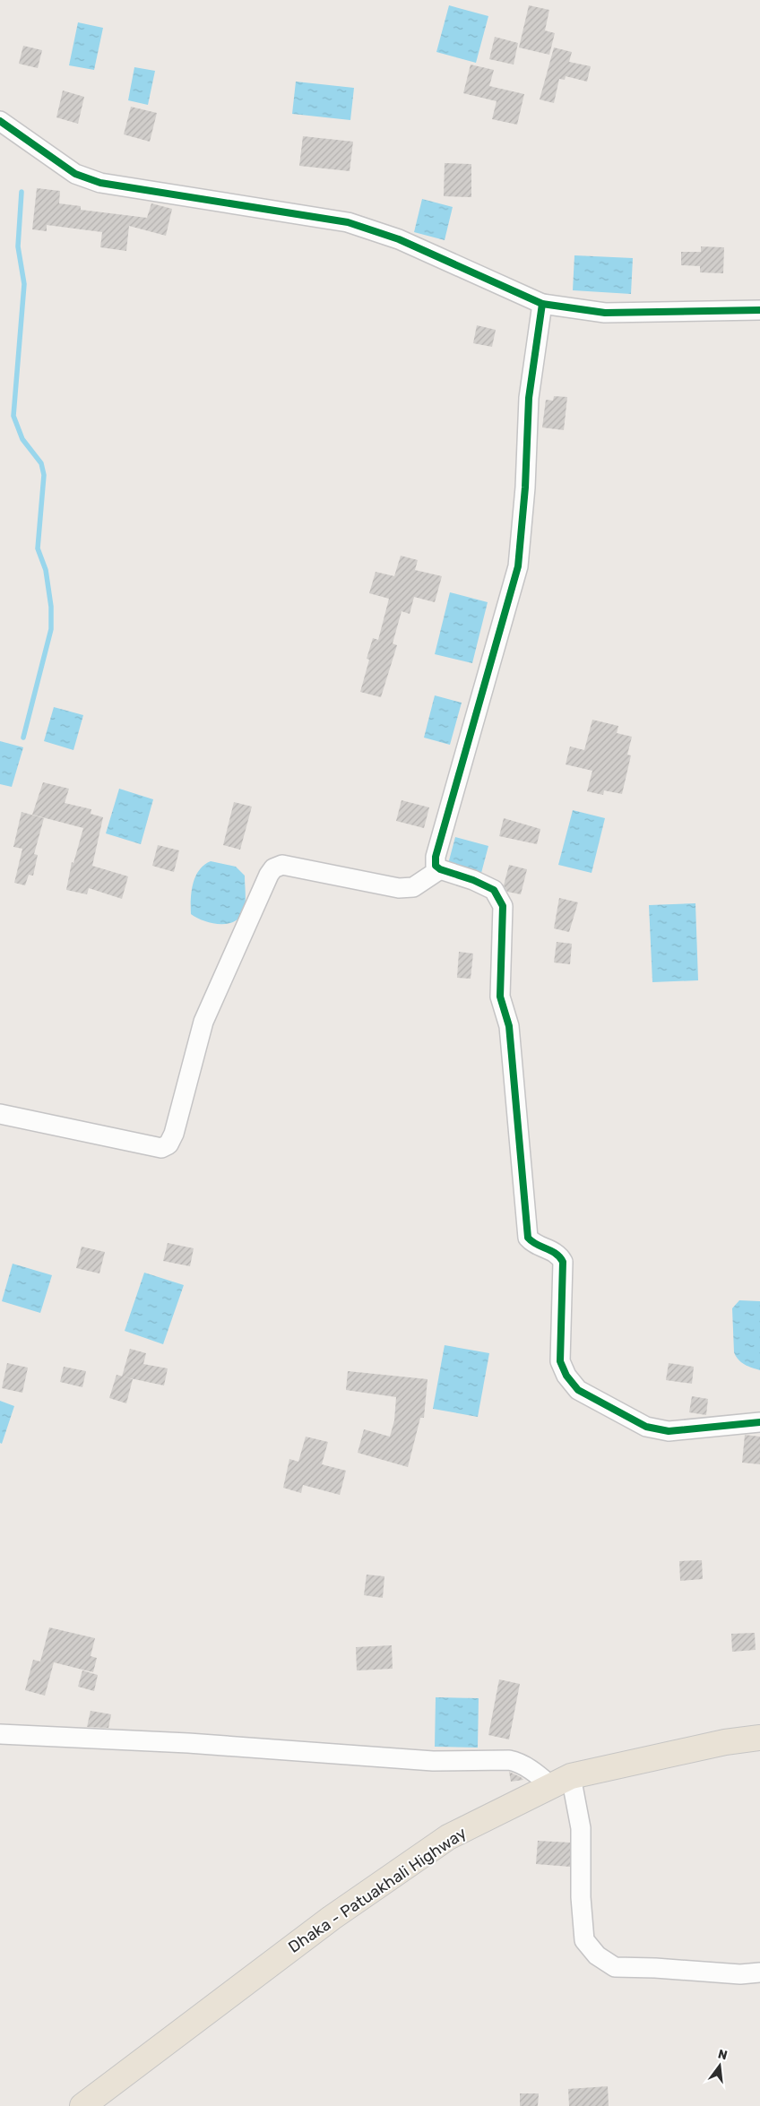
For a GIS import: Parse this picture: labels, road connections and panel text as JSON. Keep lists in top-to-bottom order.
{
  "streets": {
    "highway": ["Dhaka - Patuakhali Highway"]
  },
  "north": "top"
}
